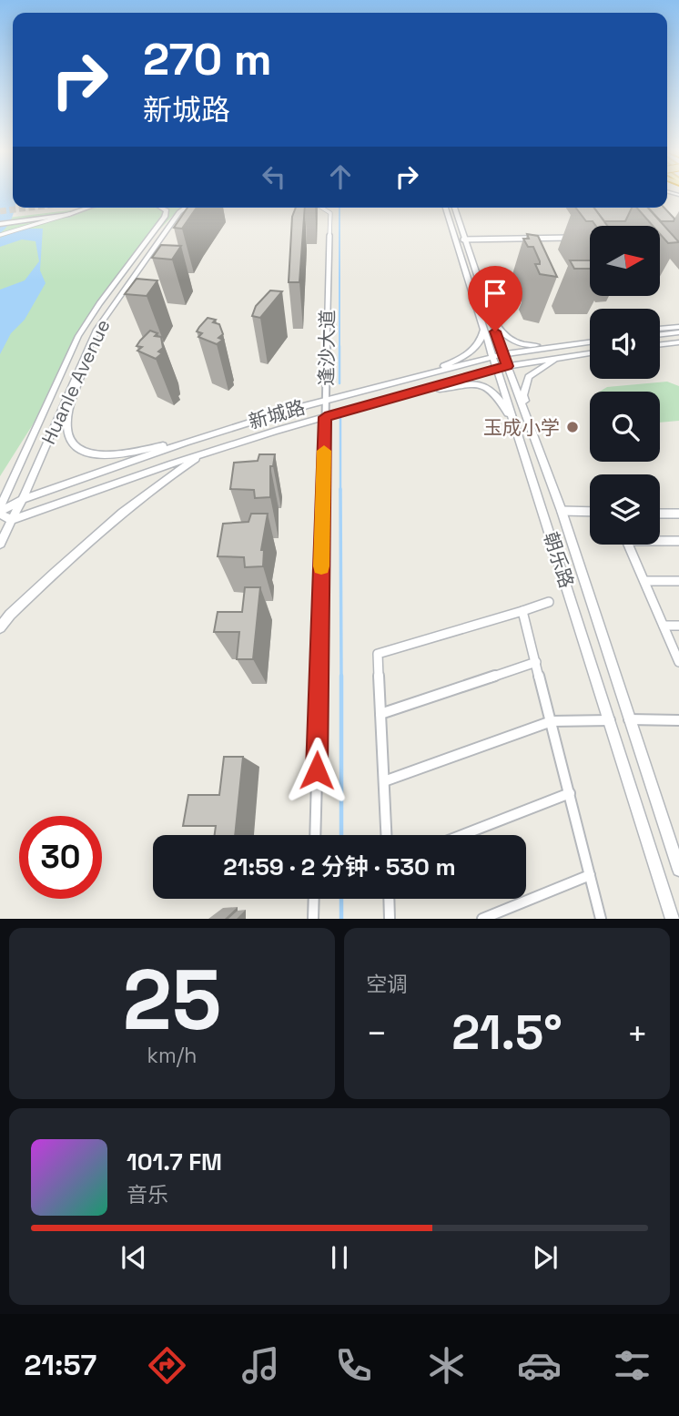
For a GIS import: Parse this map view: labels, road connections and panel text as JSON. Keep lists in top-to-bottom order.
{
  "streets": {
    "street": [
      "逢沙大道",
      "Huanle Avenue",
      "新城路",
      "朝乐路"
    ]
  },
  "crossings": [
    ["逢沙大道", "新城路"],
    ["Huanle Avenue", "新城路"],
    ["新城路", "朝乐路"]
  ],
  "places": ["玉成小学"],
  "north": "right",
  "page": {
    "turn": ["270 m", "新城路"],
    "limit": "30",
    "trip": "21:59 · 2 分钟 · 530 m",
    "tile": [
      ["25", "km/h"],
      "空调"
    ],
    "heat": ["−", "21.5°", "+"],
    "song": ["101.7 FM", "音乐"],
    "tabs": "21:57"
  }
}
